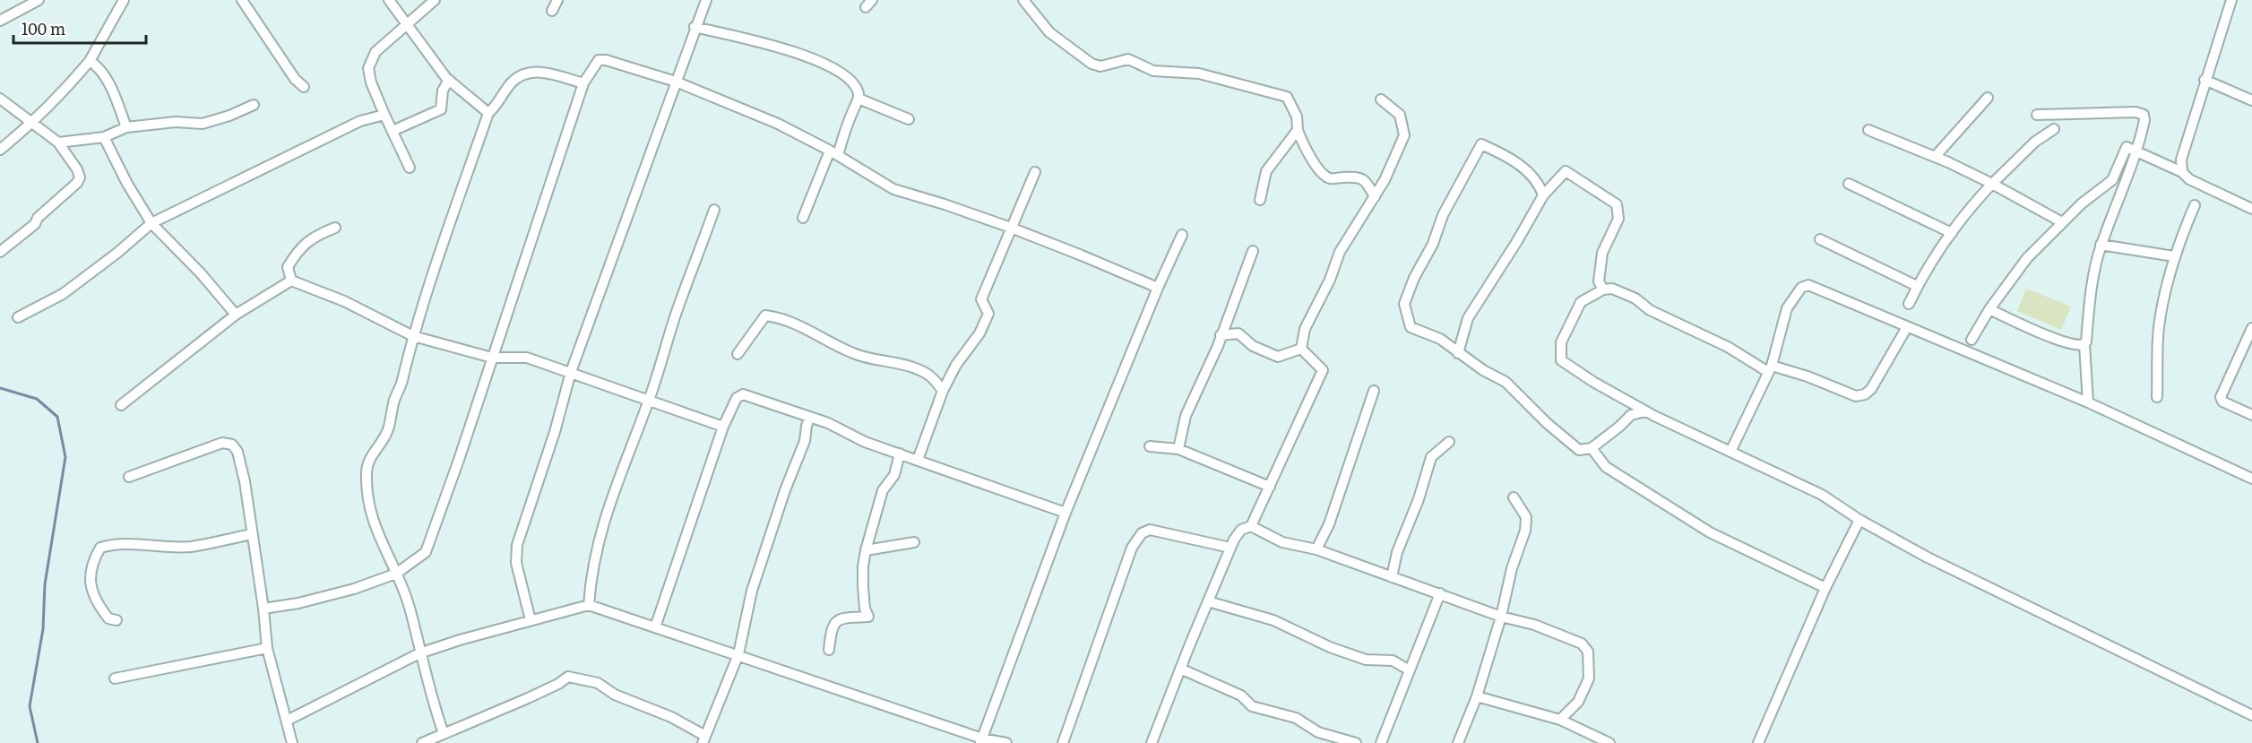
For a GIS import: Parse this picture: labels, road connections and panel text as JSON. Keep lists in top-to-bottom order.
{
  "scale_bar": "100 m"
}
